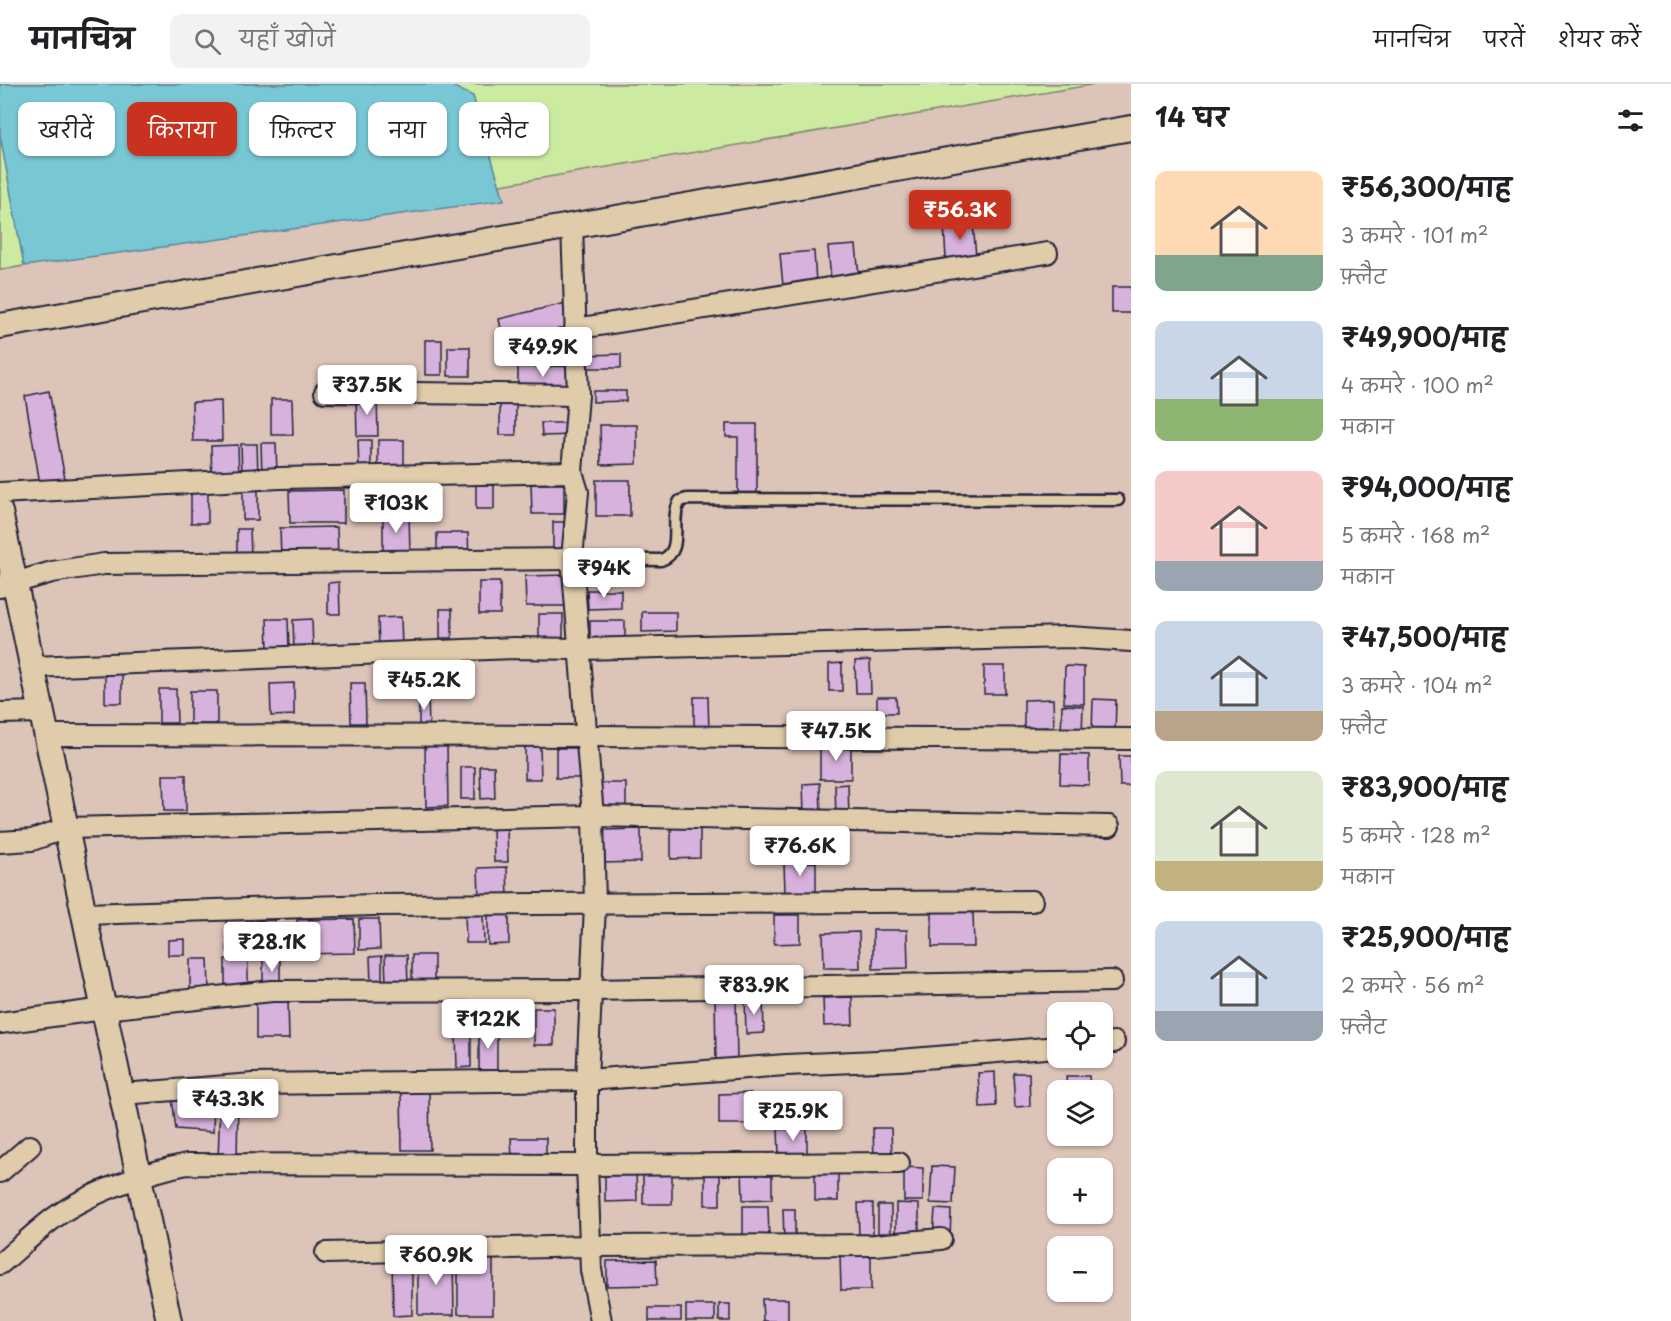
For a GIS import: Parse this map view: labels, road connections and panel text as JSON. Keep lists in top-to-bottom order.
{
  "page": {
    "header": "मानचित्र",
    "search": "यहाँ खोजें",
    "nav": ["मानचित्र", "परतें", "शेयर करें"],
    "heading": "14 घर",
    "chip": [
      "खरीदें",
      "किराया",
      "फ़िल्टर",
      "नया",
      "फ़्लैट"
    ],
    "list": [
      {
        "name": "₹56,300/माह",
        "note": "3 कमरे · 101 m² · फ़्लैट"
      },
      {
        "name": "₹49,900/माह",
        "note": "4 कमरे · 100 m² · मकान"
      },
      {
        "name": "₹94,000/माह",
        "note": "5 कमरे · 168 m² · मकान"
      },
      {
        "name": "₹47,500/माह",
        "note": "3 कमरे · 104 m² · फ़्लैट"
      },
      {
        "name": "₹83,900/माह",
        "note": "5 कमरे · 128 m² · मकान"
      },
      {
        "name": "₹25,900/माह",
        "note": "2 कमरे · 56 m² · फ़्लैट"
      }
    ],
    "price": [
      "₹56.3K",
      "₹49.9K",
      "₹37.5K",
      "₹103K",
      "₹94K",
      "₹45.2K",
      "₹47.5K",
      "₹76.6K",
      "₹28.1K",
      "₹83.9K",
      "₹122K",
      "₹43.3K",
      "₹25.9K",
      "₹60.9K"
    ],
    "map_buttons": ["+", "−"]
  }
}
